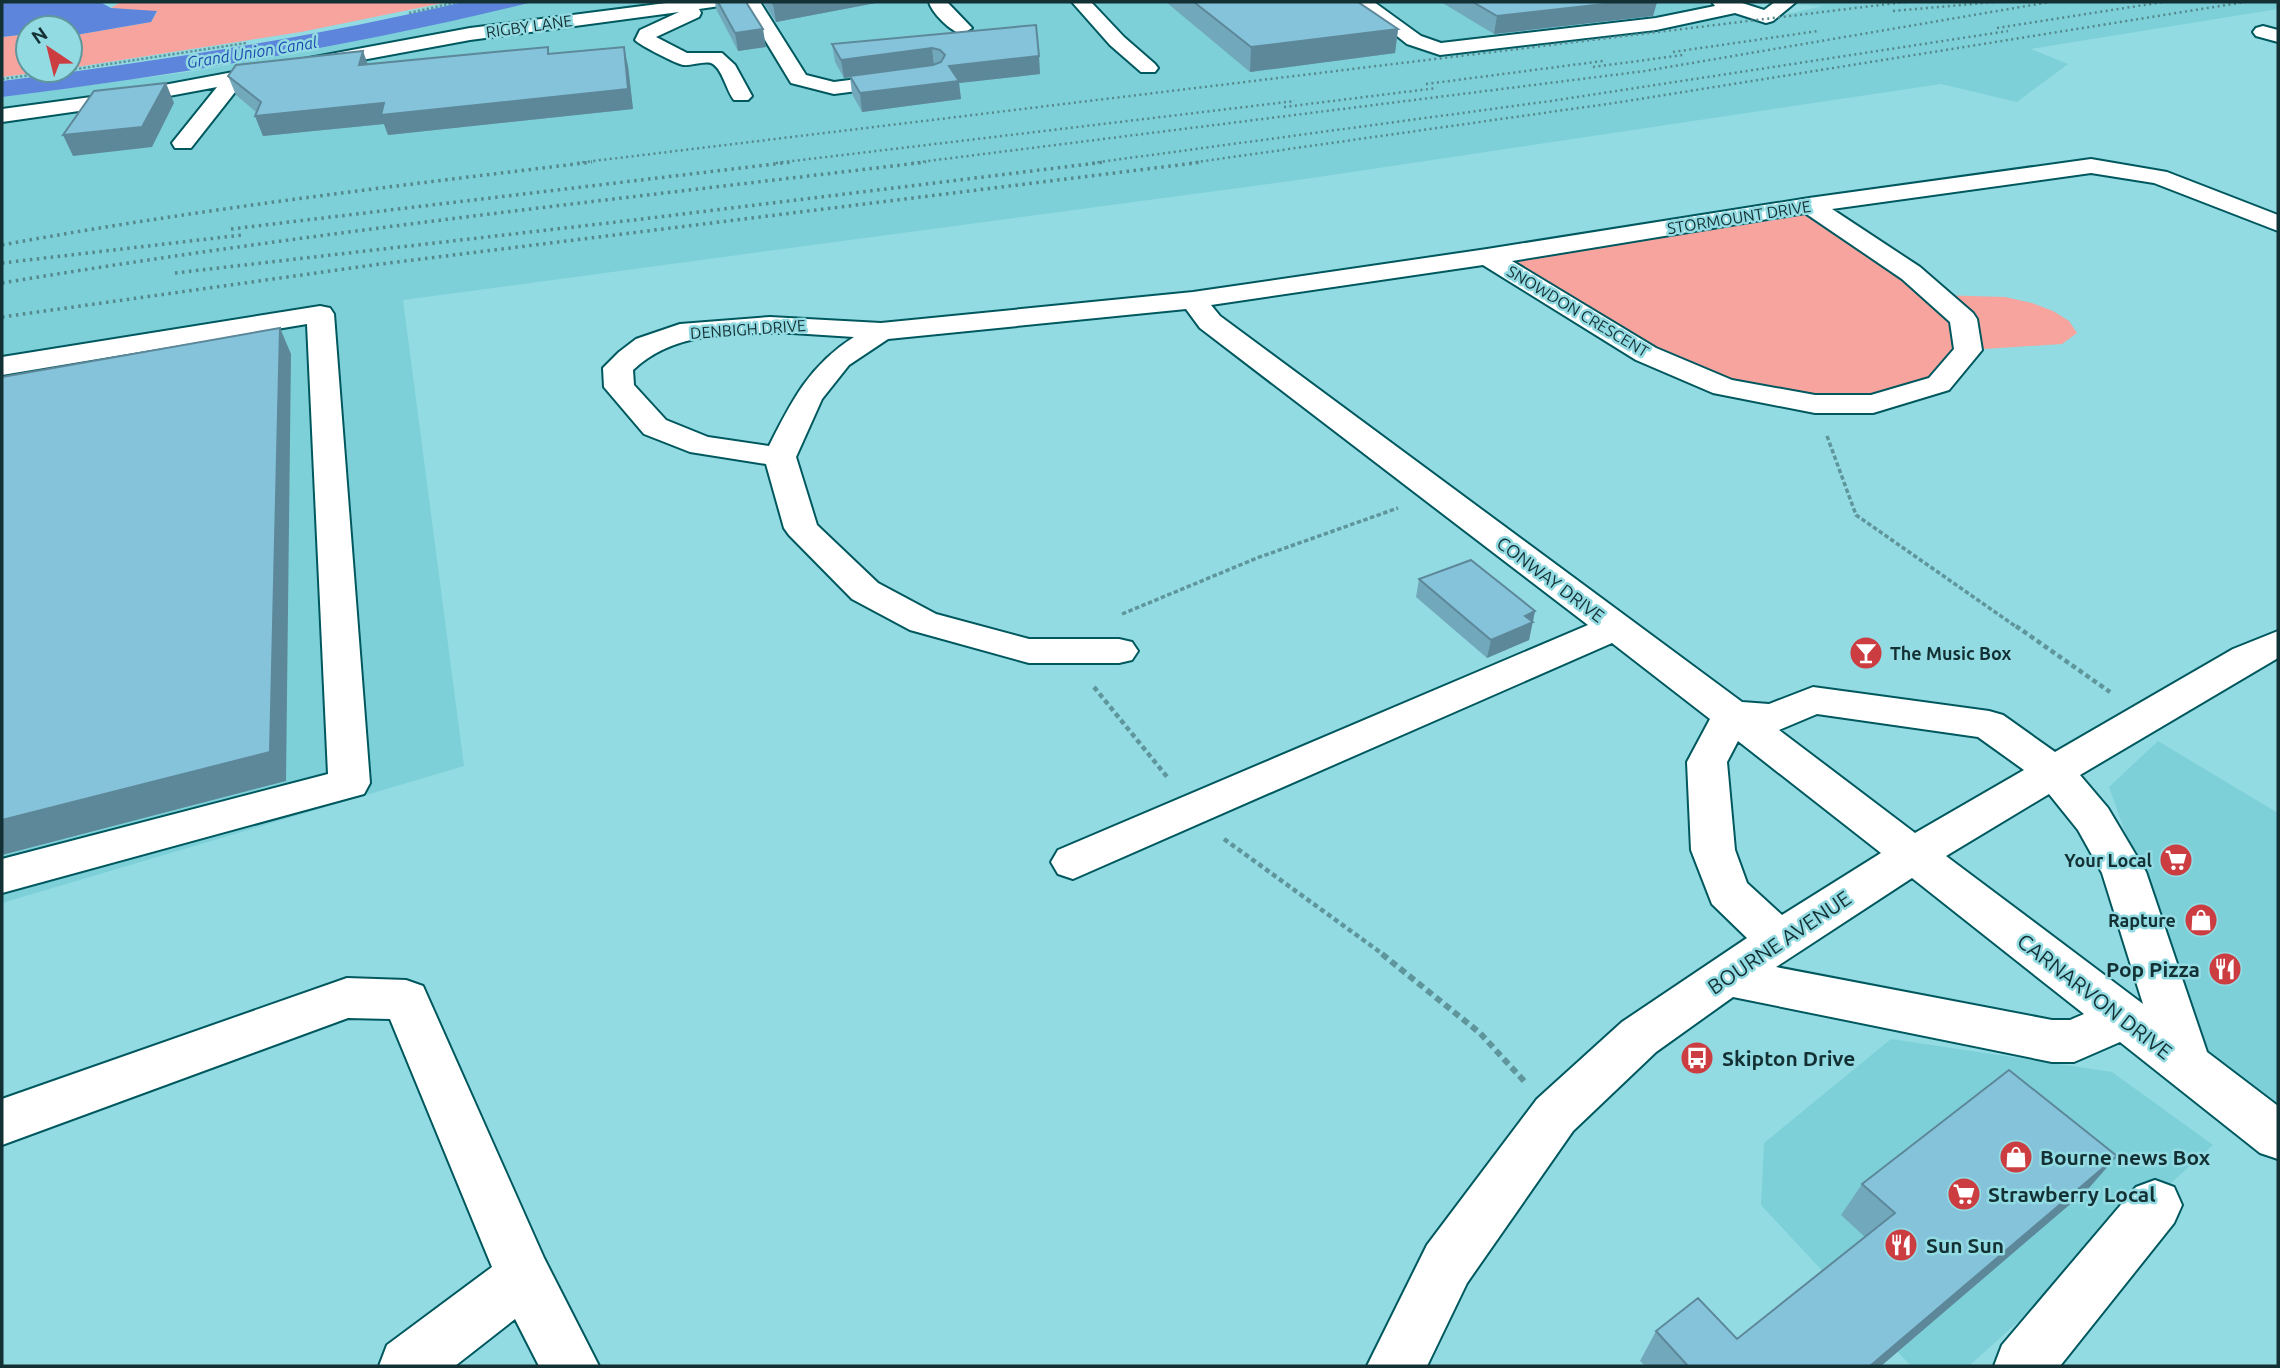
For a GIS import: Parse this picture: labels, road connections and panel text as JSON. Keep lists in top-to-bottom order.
{
  "streets": {
    "street": [
      "RIGBY LANE",
      "STORMOUNT DRIVE",
      "SNOWDON CRESCENT",
      "DENBIGH DRIVE",
      "CONWAY DRIVE",
      "BOURNE AVENUE",
      "CARNARVON DRIVE"
    ]
  },
  "crossings": [
    ["STORMOUNT DRIVE", "SNOWDON CRESCENT"],
    ["STORMOUNT DRIVE", "DENBIGH DRIVE"],
    ["STORMOUNT DRIVE", "CONWAY DRIVE"],
    ["DENBIGH DRIVE", "CONWAY DRIVE"],
    ["CONWAY DRIVE", "BOURNE AVENUE"],
    ["CONWAY DRIVE", "CARNARVON DRIVE"],
    ["BOURNE AVENUE", "CARNARVON DRIVE"]
  ],
  "water": ["Grand Union Canal"],
  "places": {
    "bar": ["The Music Box"],
    "supermarket": ["Your Local", "Strawberry Local"],
    "shop": ["Rapture", "Bourne news Box"],
    "restaurant": ["Pop Pizza", "Sun Sun"],
    "bus stop": ["Skipton Drive"]
  },
  "north": "top left"
}
